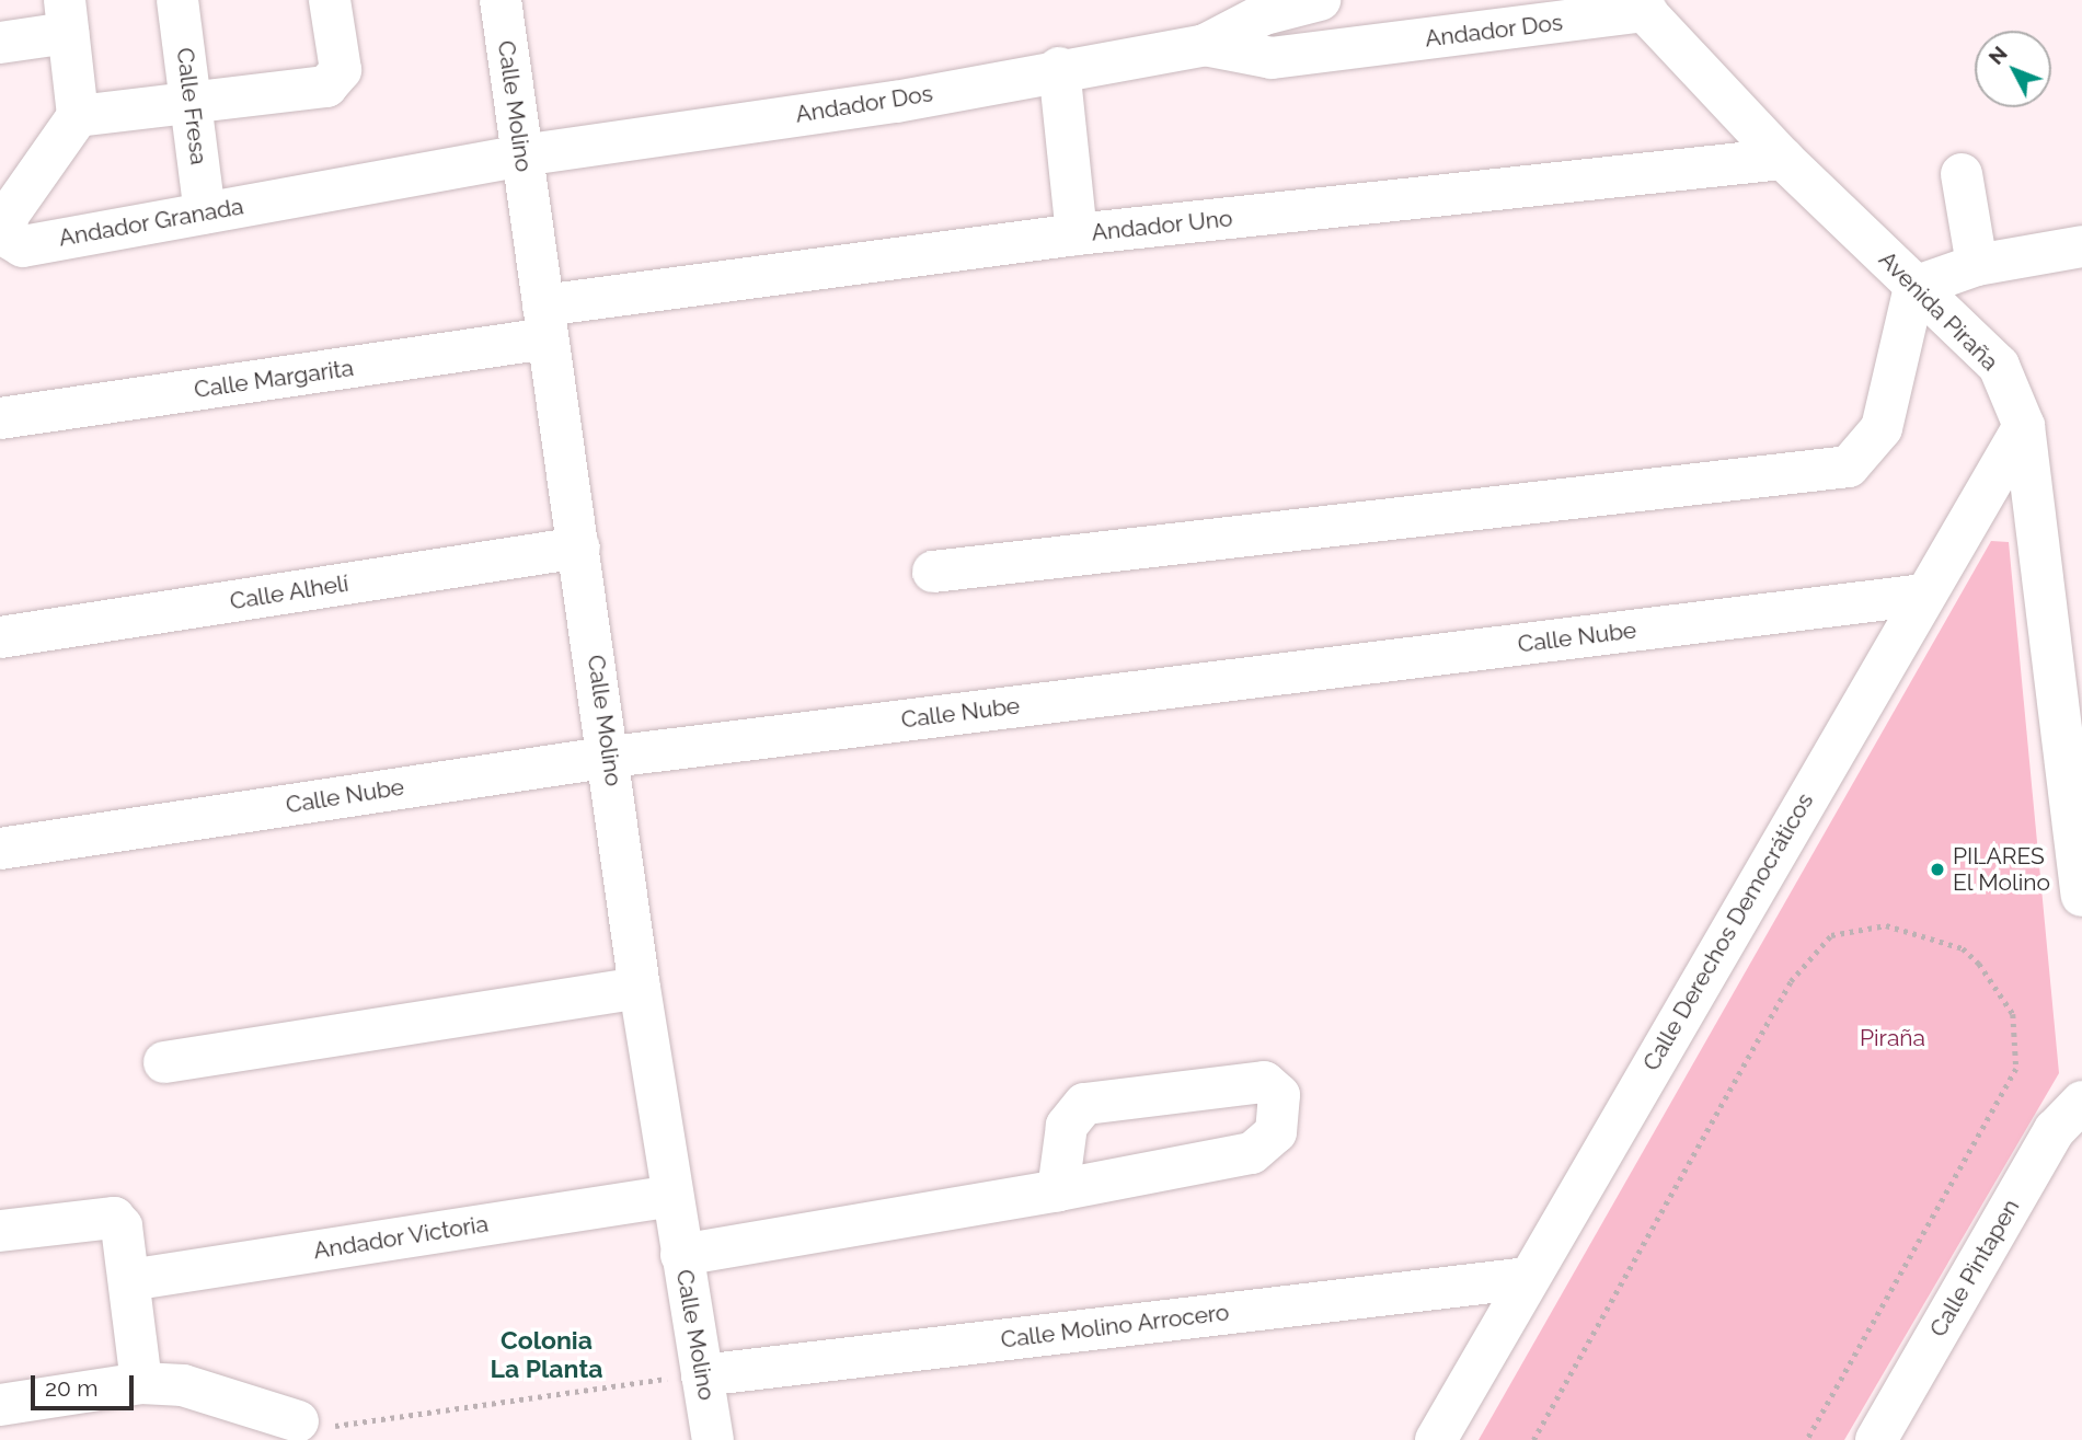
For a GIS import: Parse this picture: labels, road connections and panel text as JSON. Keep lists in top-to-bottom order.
{
  "streets": {
    "street": [
      "Andador Dos",
      "Calle Fresa",
      "Calle Molino",
      "Andador Granada",
      "Andador Uno",
      "Avenida Piraña",
      "Calle Margarita",
      "Calle Alhelí",
      "Calle Nube",
      "Calle Derechos Democráticos",
      "Andador Victoria",
      "Calle Pintapen",
      "Calle Molino Arrocero"
    ]
  },
  "crossings": [
    ["Andador Dos", "Calle Molino"],
    ["Andador Dos", "Andador Granada"],
    ["Andador Dos", "Avenida Piraña"],
    ["Calle Fresa", "Andador Granada"],
    ["Calle Molino", "Andador Granada"],
    ["Calle Molino", "Andador Uno"],
    ["Calle Molino", "Calle Margarita"],
    ["Calle Molino", "Calle Alhelí"],
    ["Calle Molino", "Calle Nube"],
    ["Calle Molino", "Andador Victoria"],
    ["Calle Molino", "Calle Molino Arrocero"],
    ["Andador Uno", "Avenida Piraña"],
    ["Andador Uno", "Calle Margarita"],
    ["Avenida Piraña", "Calle Derechos Democráticos"],
    ["Calle Nube", "Calle Derechos Democráticos"],
    ["Calle Derechos Democráticos", "Calle Molino Arrocero"]
  ],
  "districts": ["Colonia La Planta"],
  "parks": ["Piraña"],
  "places": ["PILARES El Molino"],
  "scale_bar": "20 m",
  "north": "top left"
}
